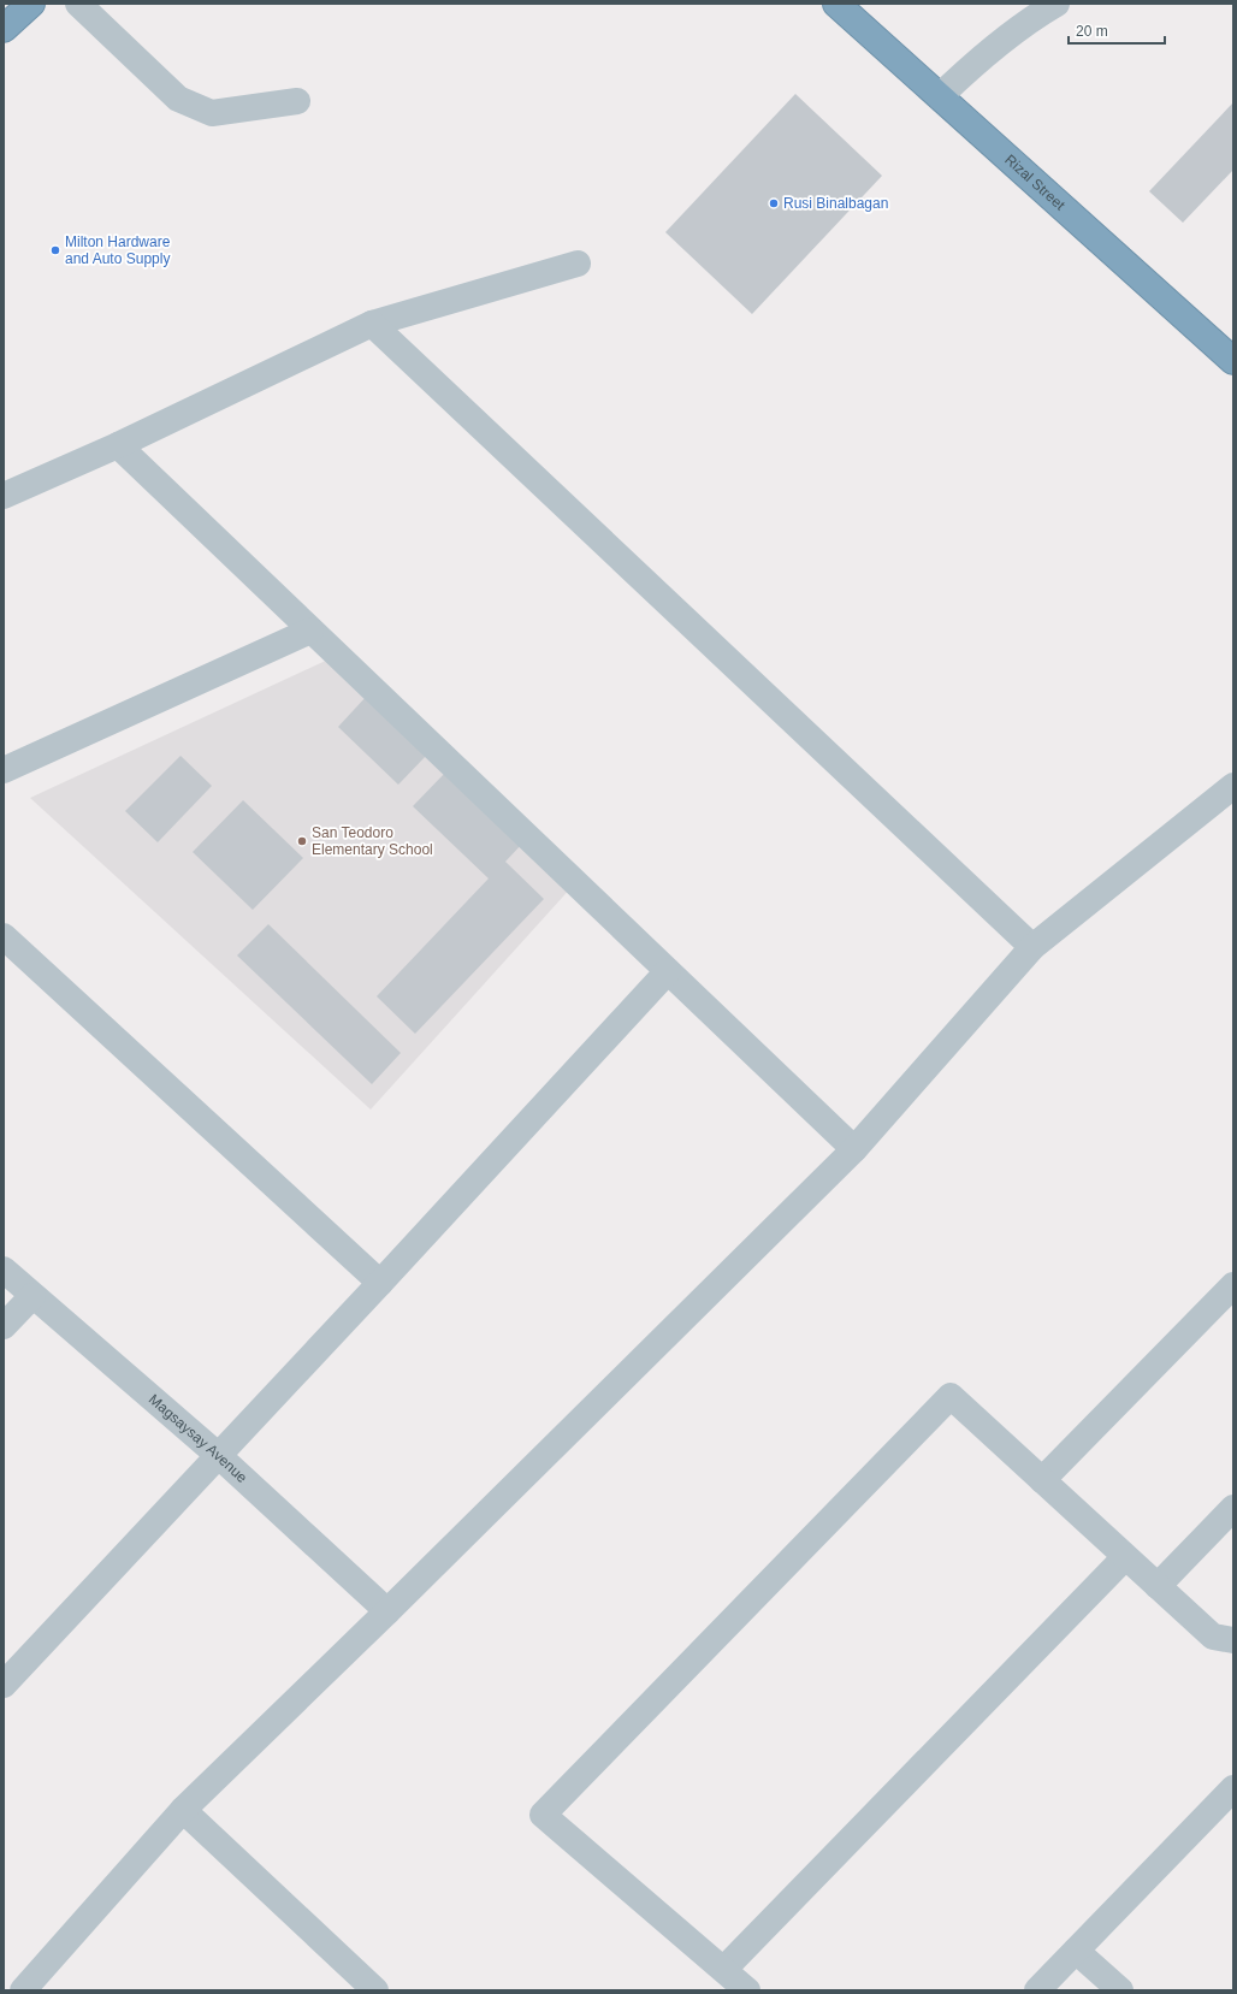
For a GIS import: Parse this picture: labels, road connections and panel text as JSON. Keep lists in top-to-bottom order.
{
  "streets": {
    "highway": ["Rizal Street"],
    "street": ["Magsaysay Avenue"]
  },
  "places": ["Rusi Binalbagan", "Milton Hardware and Auto Supply", "San Teodoro Elementary School"],
  "scale_bar": "20 m"
}
